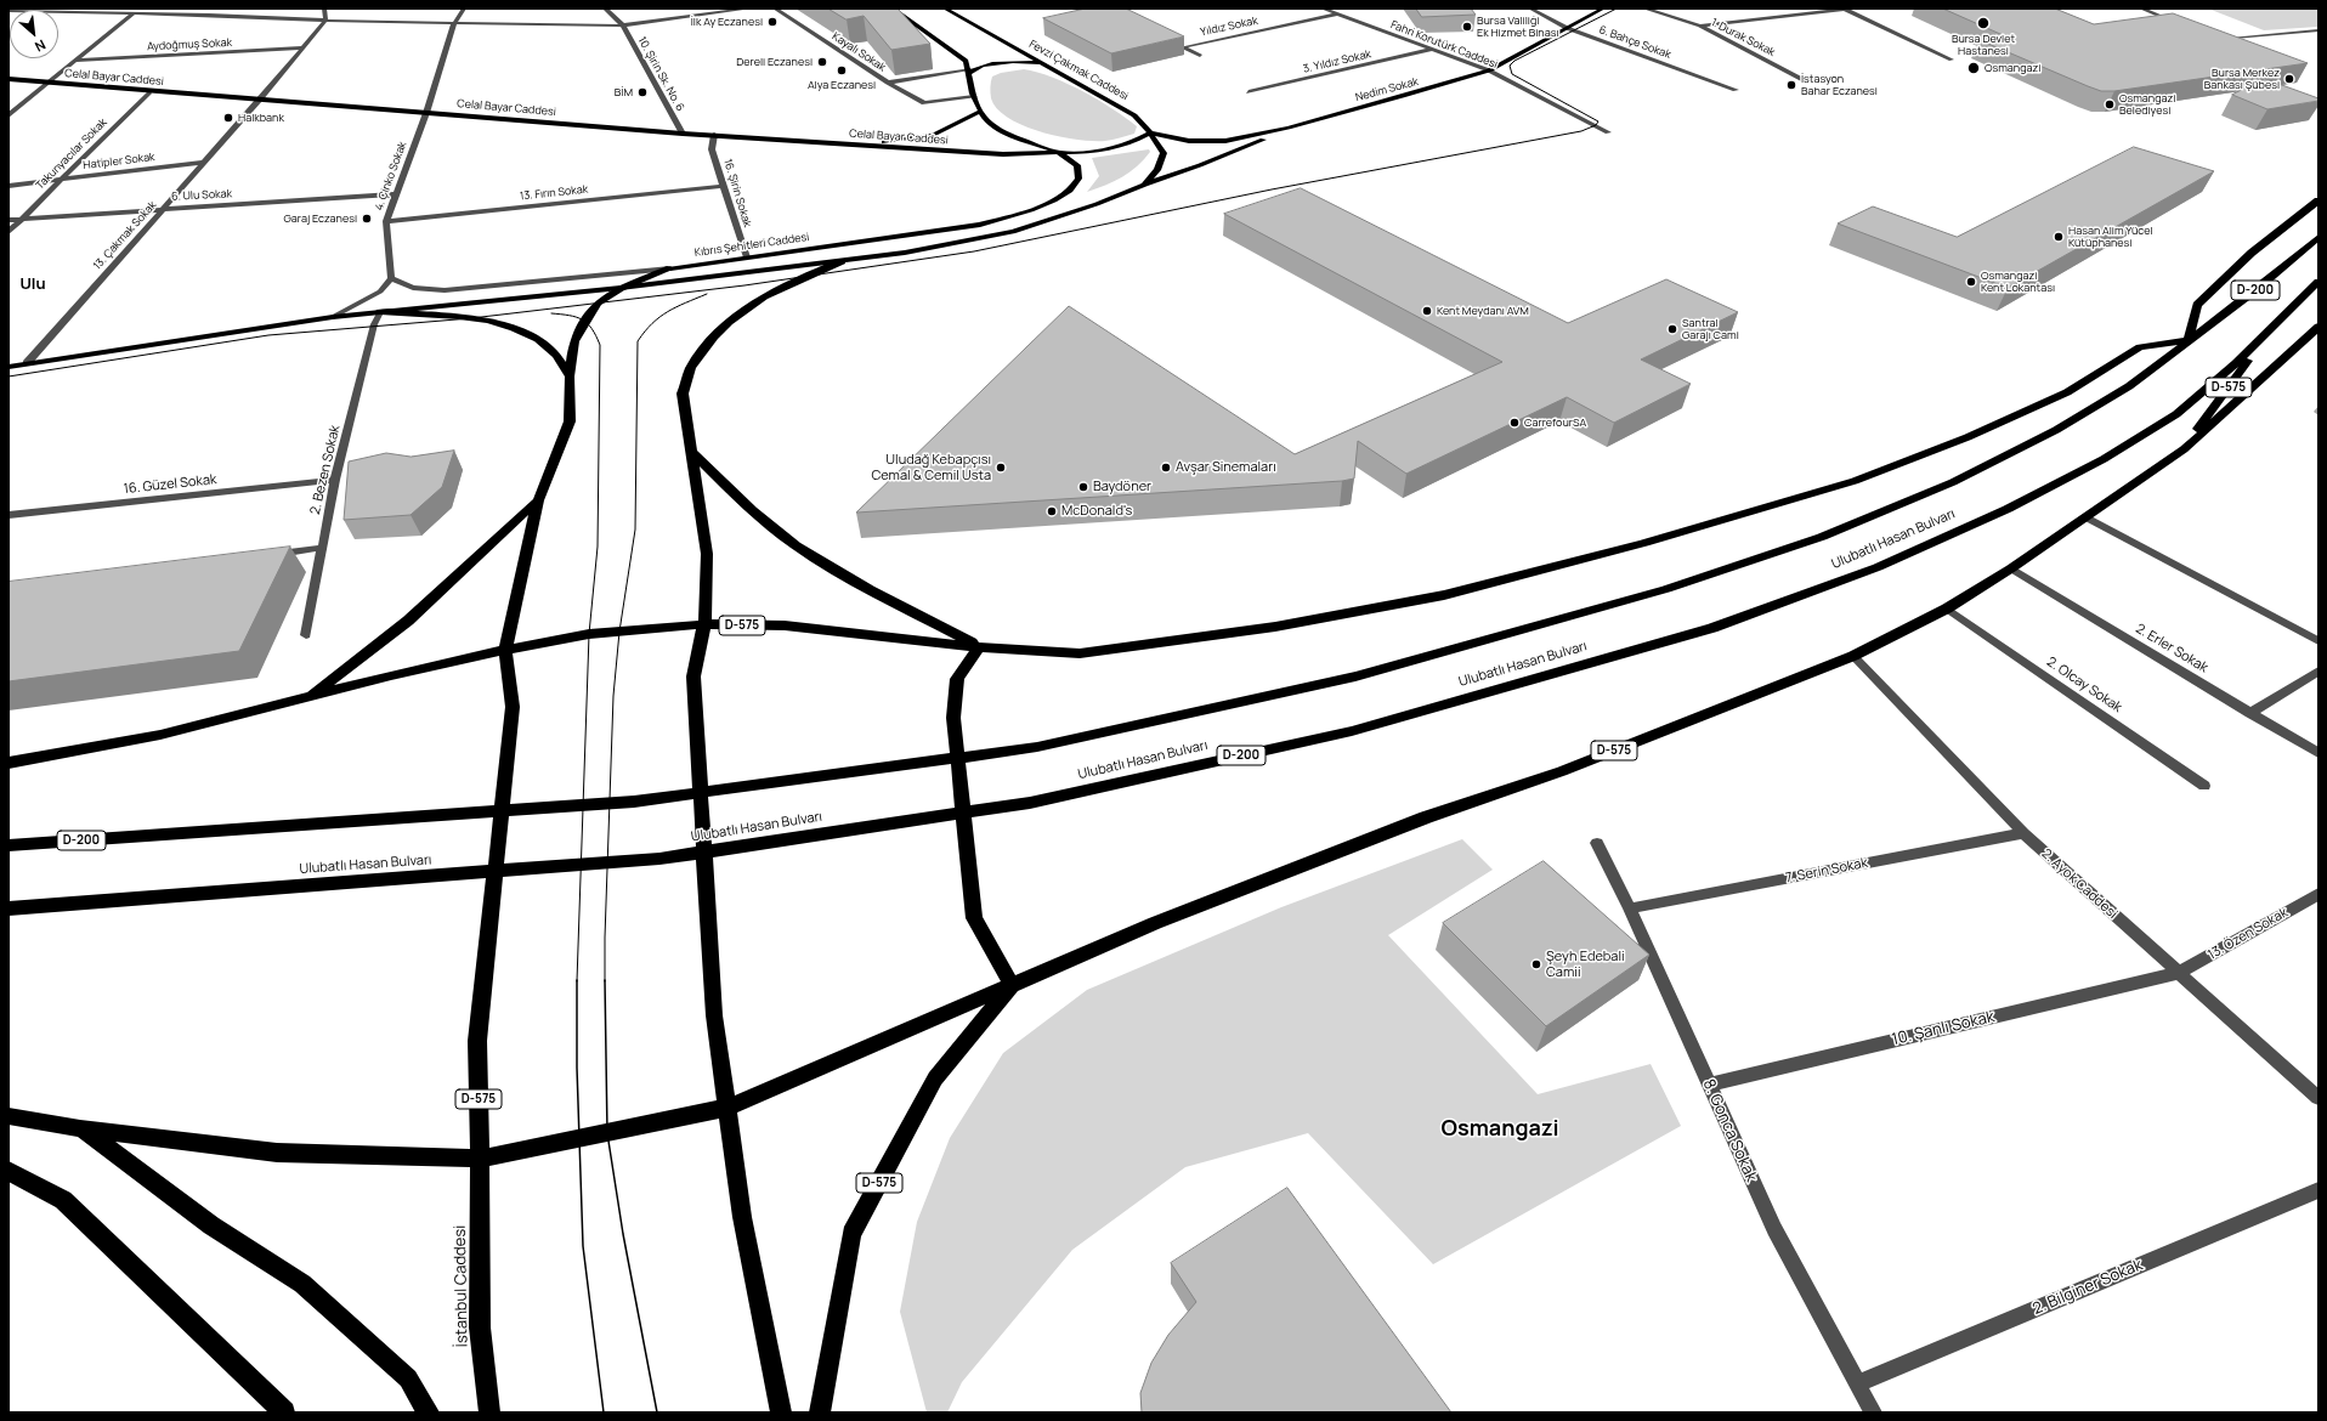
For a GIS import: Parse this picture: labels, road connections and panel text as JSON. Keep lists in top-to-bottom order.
{
  "streets": {
    "highway": [
      "D-200",
      "D-575",
      "Ulubatlı Hasan Bulvarı",
      "İstanbul Caddesi"
    ],
    "main road": [
      "Fevzi Çakmak Caddesi",
      "Celal Bayar Caddesi",
      "Nedim Sokak",
      "Kıbrıs Şehitleri Caddesi"
    ],
    "street": [
      "Yıldız Sokak",
      "1. Durak Sokak",
      "6. Bahçe Sokak",
      "Aydoğmuş Sokak",
      "Fahri Korutürk Caddesi",
      "Kayalı Sokak",
      "3. Yıldız Sokak",
      "10. Şirin Sk. No. 6",
      "Takunyacılar Sokak",
      "Hatipler Sokak",
      "4. Çinko Sokak",
      "13. Fırın Sokak",
      "16. Şirin Sokak",
      "6. Ulu Sokak",
      "13. Çakmak Sokak",
      "2. Bezen Sokak",
      "16. Güzel Sokak",
      "2. Erler Sokak",
      "2. Olcay Sokak",
      "7. Serin Sokak",
      "2. Ayok Caddesi",
      "13. Özen Sokak",
      "10. Şanlı Sokak",
      "8. Gonca Sokak",
      "2. Bilginer Sokak"
    ]
  },
  "crossings": [
    ["Yıldız Sokak", "Fahri Korutürk Caddesi"],
    ["6. Bahçe Sokak", "Nedim Sokak"],
    ["Aydoğmuş Sokak", "13. Çakmak Sokak"],
    ["Fahri Korutürk Caddesi", "3. Yıldız Sokak"],
    ["Fahri Korutürk Caddesi", "Nedim Sokak"],
    ["Fevzi Çakmak Caddesi", "Celal Bayar Caddesi"],
    ["10. Şirin Sk. No. 6", "Celal Bayar Caddesi"],
    ["Celal Bayar Caddesi", "Takunyacılar Sokak"],
    ["Celal Bayar Caddesi", "4. Çinko Sokak"],
    ["Celal Bayar Caddesi", "16. Şirin Sokak"],
    ["Celal Bayar Caddesi", "13. Çakmak Sokak"],
    ["Celal Bayar Caddesi", "Kıbrıs Şehitleri Caddesi"],
    ["Takunyacılar Sokak", "Hatipler Sokak"],
    ["Takunyacılar Sokak", "6. Ulu Sokak"],
    ["Hatipler Sokak", "13. Çakmak Sokak"],
    ["4. Çinko Sokak", "13. Fırın Sokak"],
    ["4. Çinko Sokak", "6. Ulu Sokak"],
    ["4. Çinko Sokak", "Kıbrıs Şehitleri Caddesi"],
    ["13. Fırın Sokak", "16. Şirin Sokak"],
    ["16. Şirin Sokak", "Kıbrıs Şehitleri Caddesi"],
    ["6. Ulu Sokak", "13. Çakmak Sokak"],
    ["D-200", "D-575"],
    ["D-575", "Ulubatlı Hasan Bulvarı"],
    ["D-575", "2. Erler Sokak"],
    ["D-575", "2. Olcay Sokak"],
    ["D-575", "2. Ayok Caddesi"],
    ["D-575", "İstanbul Caddesi"],
    ["2. Bezen Sokak", "16. Güzel Sokak"],
    ["7. Serin Sokak", "2. Ayok Caddesi"],
    ["7. Serin Sokak", "8. Gonca Sokak"],
    ["2. Ayok Caddesi", "13. Özen Sokak"],
    ["2. Ayok Caddesi", "10. Şanlı Sokak"],
    ["13. Özen Sokak", "10. Şanlı Sokak"],
    ["10. Şanlı Sokak", "8. Gonca Sokak"],
    ["8. Gonca Sokak", "2. Bilginer Sokak"]
  ],
  "districts": ["Ulu", "Osmangazi"],
  "places": [
    "İlk Ay Eczanesi",
    "Bursa Devlet Hastanesi",
    "Bursa Valiliği Ek Hizmet Binası",
    "Dereli Eczanesi",
    "Osmangazi",
    "Alya Eczanesi",
    "Bursa Merkez Bankası Şübesi",
    "İstasyon Bahar Eczanesi",
    "BİM",
    "Osmangazi Belediyesi",
    "Halkbank",
    "Garaj Eczanesi",
    "Hasan Alim Yücel Kütüphanesi",
    "Osmangazi Kent Lokantası",
    "Kent Meydanı AVM",
    "Santral Garajı Cami",
    "CarrefourSA",
    "Uludağ Kebapçısı Cemal & Cemil Usta",
    "Avşar Sinemaları",
    "Baydöner",
    "McDonald's",
    "Şeyh Edebali Camii"
  ],
  "north": "bottom right"
}
